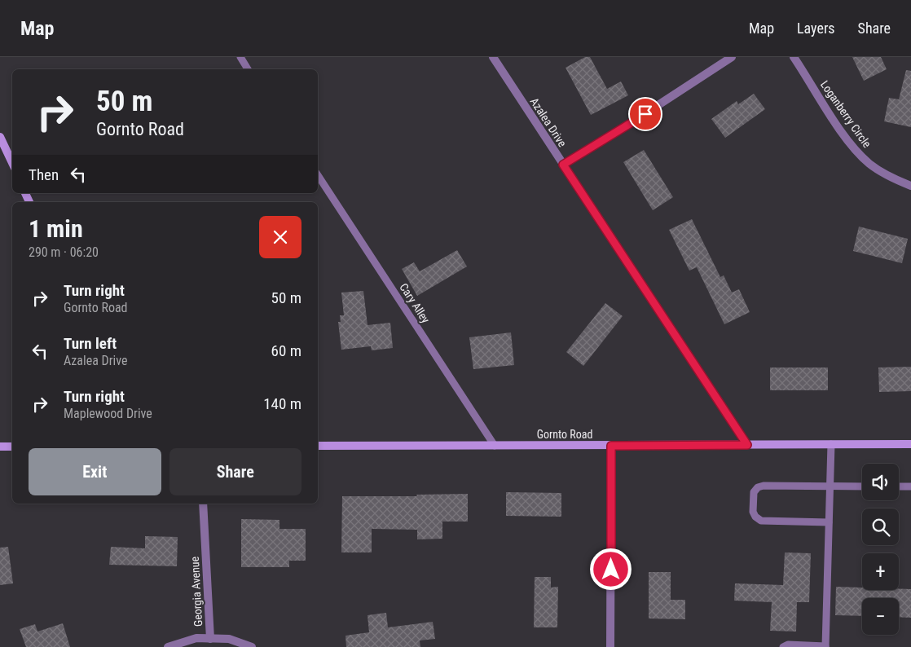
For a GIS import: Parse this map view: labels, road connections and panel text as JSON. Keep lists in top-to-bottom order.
{
  "streets": {
    "main road": ["Gornto Road"],
    "street": ["Loganberry Circle", "Azalea Drive", "Georgia Avenue"],
    "lane": ["Cary Alley"]
  },
  "crossings": [
    ["Azalea Drive", "Gornto Road"],
    ["Cary Alley", "Gornto Road"]
  ],
  "page": {
    "header": "Map",
    "nav": ["Map", "Layers", "Share"],
    "turn": ["50 m", "Gornto Road"],
    "then": "Then",
    "heading": ["1 min", "290 m · 06:20"],
    "list": [
      {
        "name": "Turn right",
        "note": "Gornto Road",
        "value": "50 m"
      },
      {
        "name": "Turn left",
        "note": "Azalea Drive",
        "value": "60 m"
      },
      {
        "name": "Turn right",
        "note": "Maplewood Drive",
        "value": "140 m"
      }
    ],
    "buttons": ["Exit", "Share"],
    "map_buttons": ["+", "−"]
  }
}
